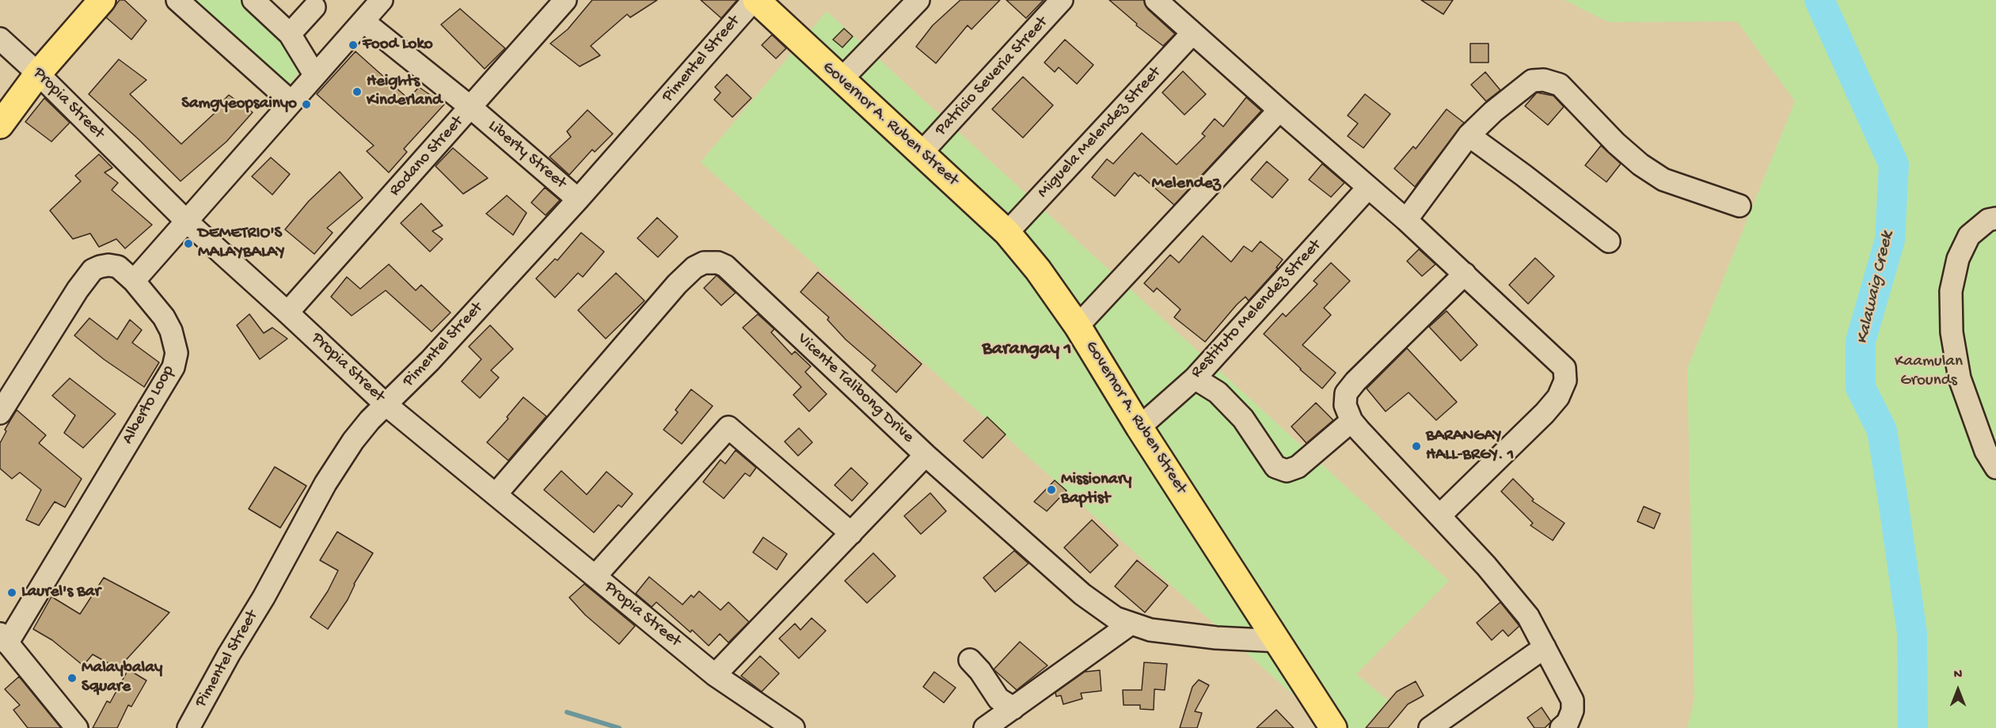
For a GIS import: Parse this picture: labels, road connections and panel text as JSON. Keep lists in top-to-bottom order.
{
  "streets": {
    "main road": ["Governor A. Ruben Street"],
    "street": [
      "Pimentel Street",
      "Patricio Severia Street",
      "Propia Street",
      "Miguela Melendez Street",
      "Liberty Street",
      "Rodano Street",
      "Restituto Melendez Street",
      "Vicente Talibong Drive",
      "Alberto Loop"
    ]
  },
  "crossings": [
    ["Pimentel Street", "Propia Street"],
    ["Pimentel Street", "Governor A. Ruben Street"],
    ["Pimentel Street", "Liberty Street"],
    ["Patricio Severia Street", "Governor A. Ruben Street"],
    ["Propia Street", "Rodano Street"],
    ["Propia Street", "Vicente Talibong Drive"],
    ["Governor A. Ruben Street", "Miguela Melendez Street"],
    ["Governor A. Ruben Street", "Restituto Melendez Street"],
    ["Governor A. Ruben Street", "Vicente Talibong Drive"],
    ["Liberty Street", "Rodano Street"]
  ],
  "districts": ["Melendez", "Barangay 1"],
  "water": ["Kalawaig Creek"],
  "parks": ["Kaamulan Grounds"],
  "places": [
    "Food Loko",
    "Heights Kinderland",
    "Samgyeopsainyo",
    "DEMETRIO'S MALAYBALAY",
    "BARANGAY HALL-BRGY. 1",
    "Missionary Baptist",
    "Laurel's Bar",
    "Malaybalay Square"
  ],
  "north": "top"
}
